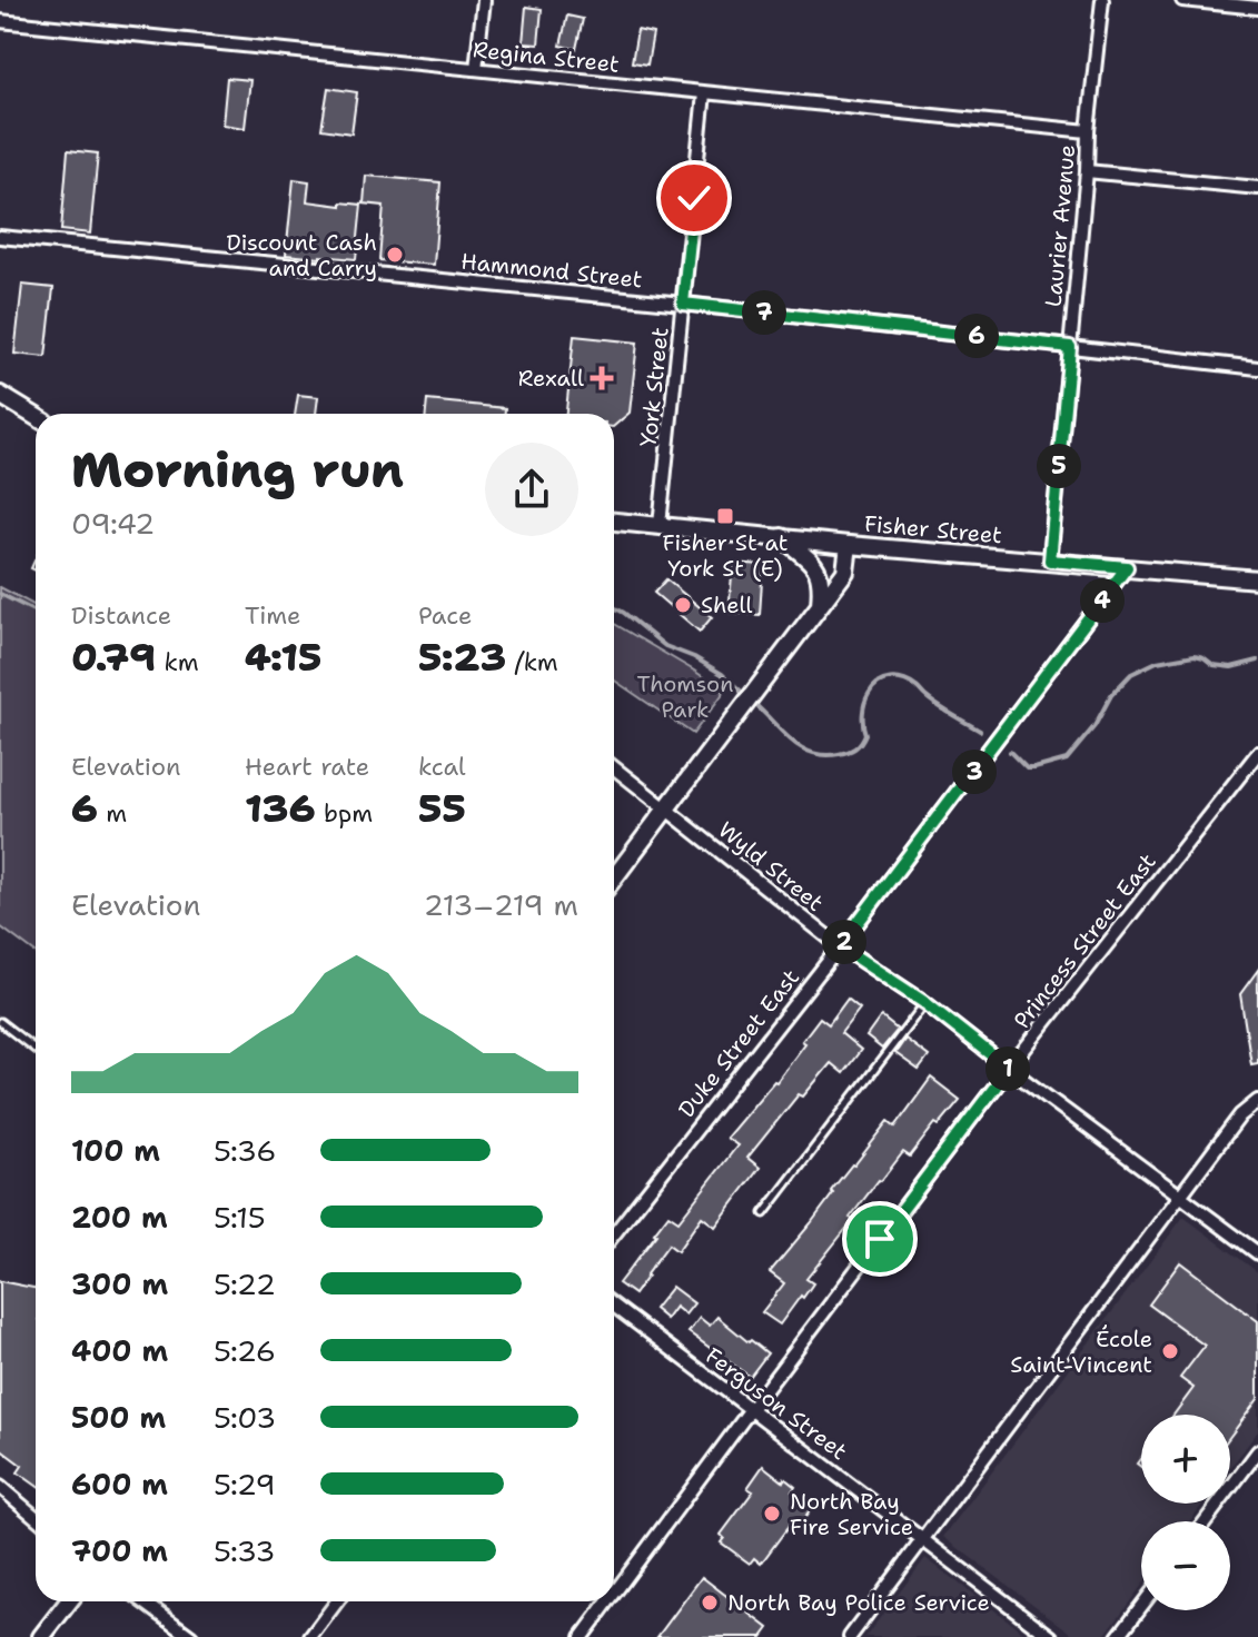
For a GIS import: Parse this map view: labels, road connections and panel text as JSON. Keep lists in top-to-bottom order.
{
  "streets": {
    "main road": ["Fisher Street"],
    "street": [
      "Regina Street",
      "Laurier Avenue",
      "Hammond Street",
      "York Street",
      "Wyld Street",
      "Princess Street East",
      "Duke Street East",
      "Ferguson Street"
    ]
  },
  "crossings": [
    ["Regina Street", "Laurier Avenue"],
    ["Regina Street", "York Street"],
    ["Laurier Avenue", "Hammond Street"],
    ["Laurier Avenue", "Fisher Street"],
    ["Hammond Street", "York Street"],
    ["York Street", "Fisher Street"],
    ["Fisher Street", "Duke Street East"],
    ["Wyld Street", "Princess Street East"],
    ["Wyld Street", "Duke Street East"],
    ["Princess Street East", "Ferguson Street"]
  ],
  "parks": ["Thomson Park"],
  "places": {
    "other": [
      "Discount Cash and Carry",
      "Shell",
      "École Saint-Vincent",
      "North Bay Fire Service",
      "North Bay Police Service"
    ],
    "health": ["Rexall"],
    "transit": ["Fisher St at York St (E)"]
  },
  "page": {
    "pins": [
      "7",
      "6",
      "5",
      "4",
      "3",
      "2",
      "1"
    ],
    "heading": ["Morning run", "09:42"],
    "stats": [
      ["Distance", "0.79 km"],
      ["Time", "4:15"],
      ["Pace", "5:23 /km"],
      ["Elevation", "6 m"],
      ["Heart rate", "136 bpm"],
      ["kcal", "55"]
    ],
    "chart": ["Elevation", "213–219 m"],
    "list": [
      {
        "name": "100 m",
        "note": "5:36"
      },
      {
        "name": "200 m",
        "note": "5:15"
      },
      {
        "name": "300 m",
        "note": "5:22"
      },
      {
        "name": "400 m",
        "note": "5:26"
      },
      {
        "name": "500 m",
        "note": "5:03"
      },
      {
        "name": "600 m",
        "note": "5:29"
      },
      {
        "name": "700 m",
        "note": "5:33"
      }
    ],
    "map_buttons": ["+", "−"]
  }
}
